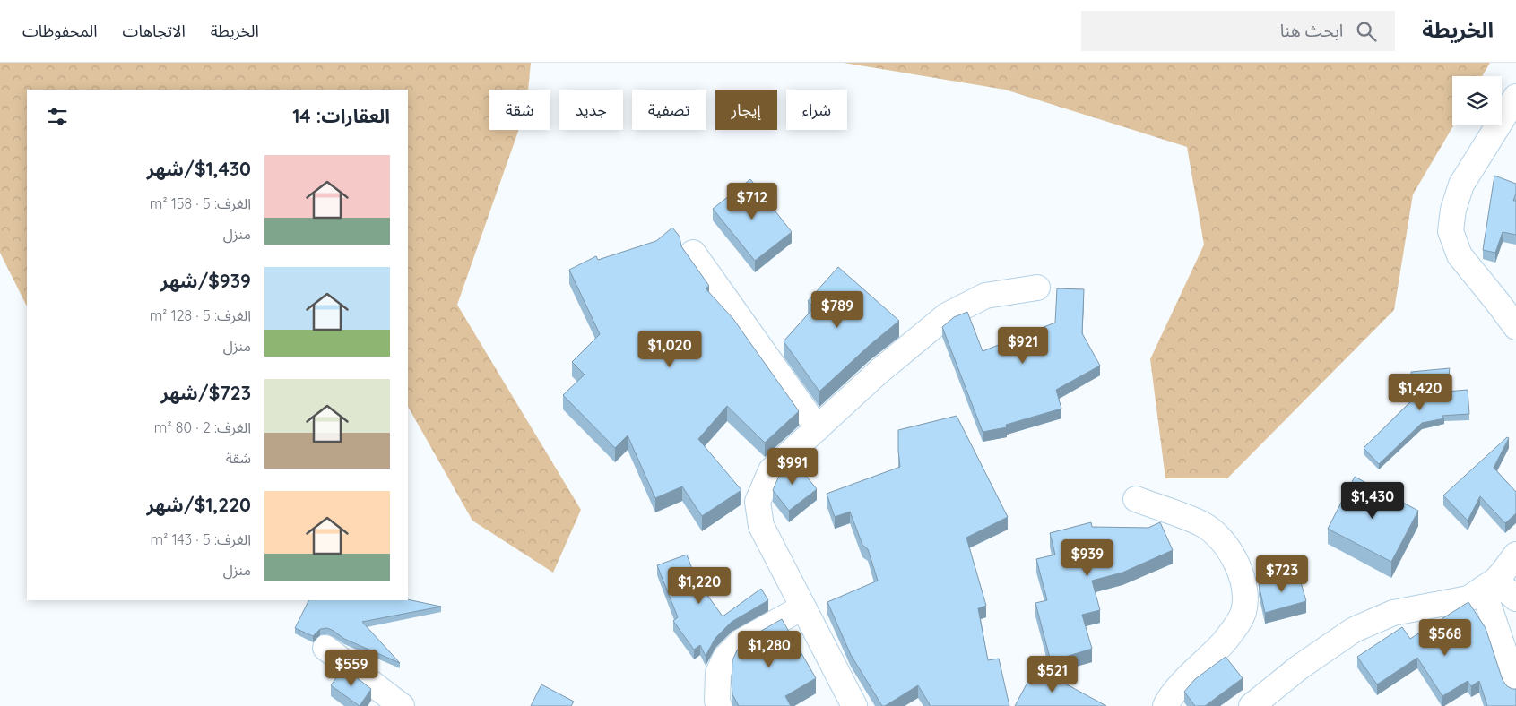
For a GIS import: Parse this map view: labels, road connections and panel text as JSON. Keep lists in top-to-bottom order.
{
  "page": {
    "header": "الخريطة",
    "search": "ابحث هنا",
    "nav": ["الخريطة", "الاتجاهات", "المحفوظات"],
    "chip": [
      "شراء",
      "إيجار",
      "تصفية",
      "جديد",
      "شقة"
    ],
    "heading": "العقارات: 14",
    "list": [
      {
        "name": "$1,430/شهر",
        "note": "الغرف: 5 · 158 m² · منزل"
      },
      {
        "name": "$939/شهر",
        "note": "الغرف: 5 · 128 m² · منزل"
      },
      {
        "name": "$723/شهر",
        "note": "الغرف: 2 · 80 m² · شقة"
      },
      {
        "name": "$1,220/شهر",
        "note": "الغرف: 5 · 143 m² · منزل"
      }
    ],
    "price": [
      "$712",
      "$789",
      "$921",
      "$1,020",
      "$1,420",
      "$991",
      "$1,430",
      "$939",
      "$723",
      "$1,220",
      "$568",
      "$1,280",
      "$559",
      "$521"
    ]
  }
}
